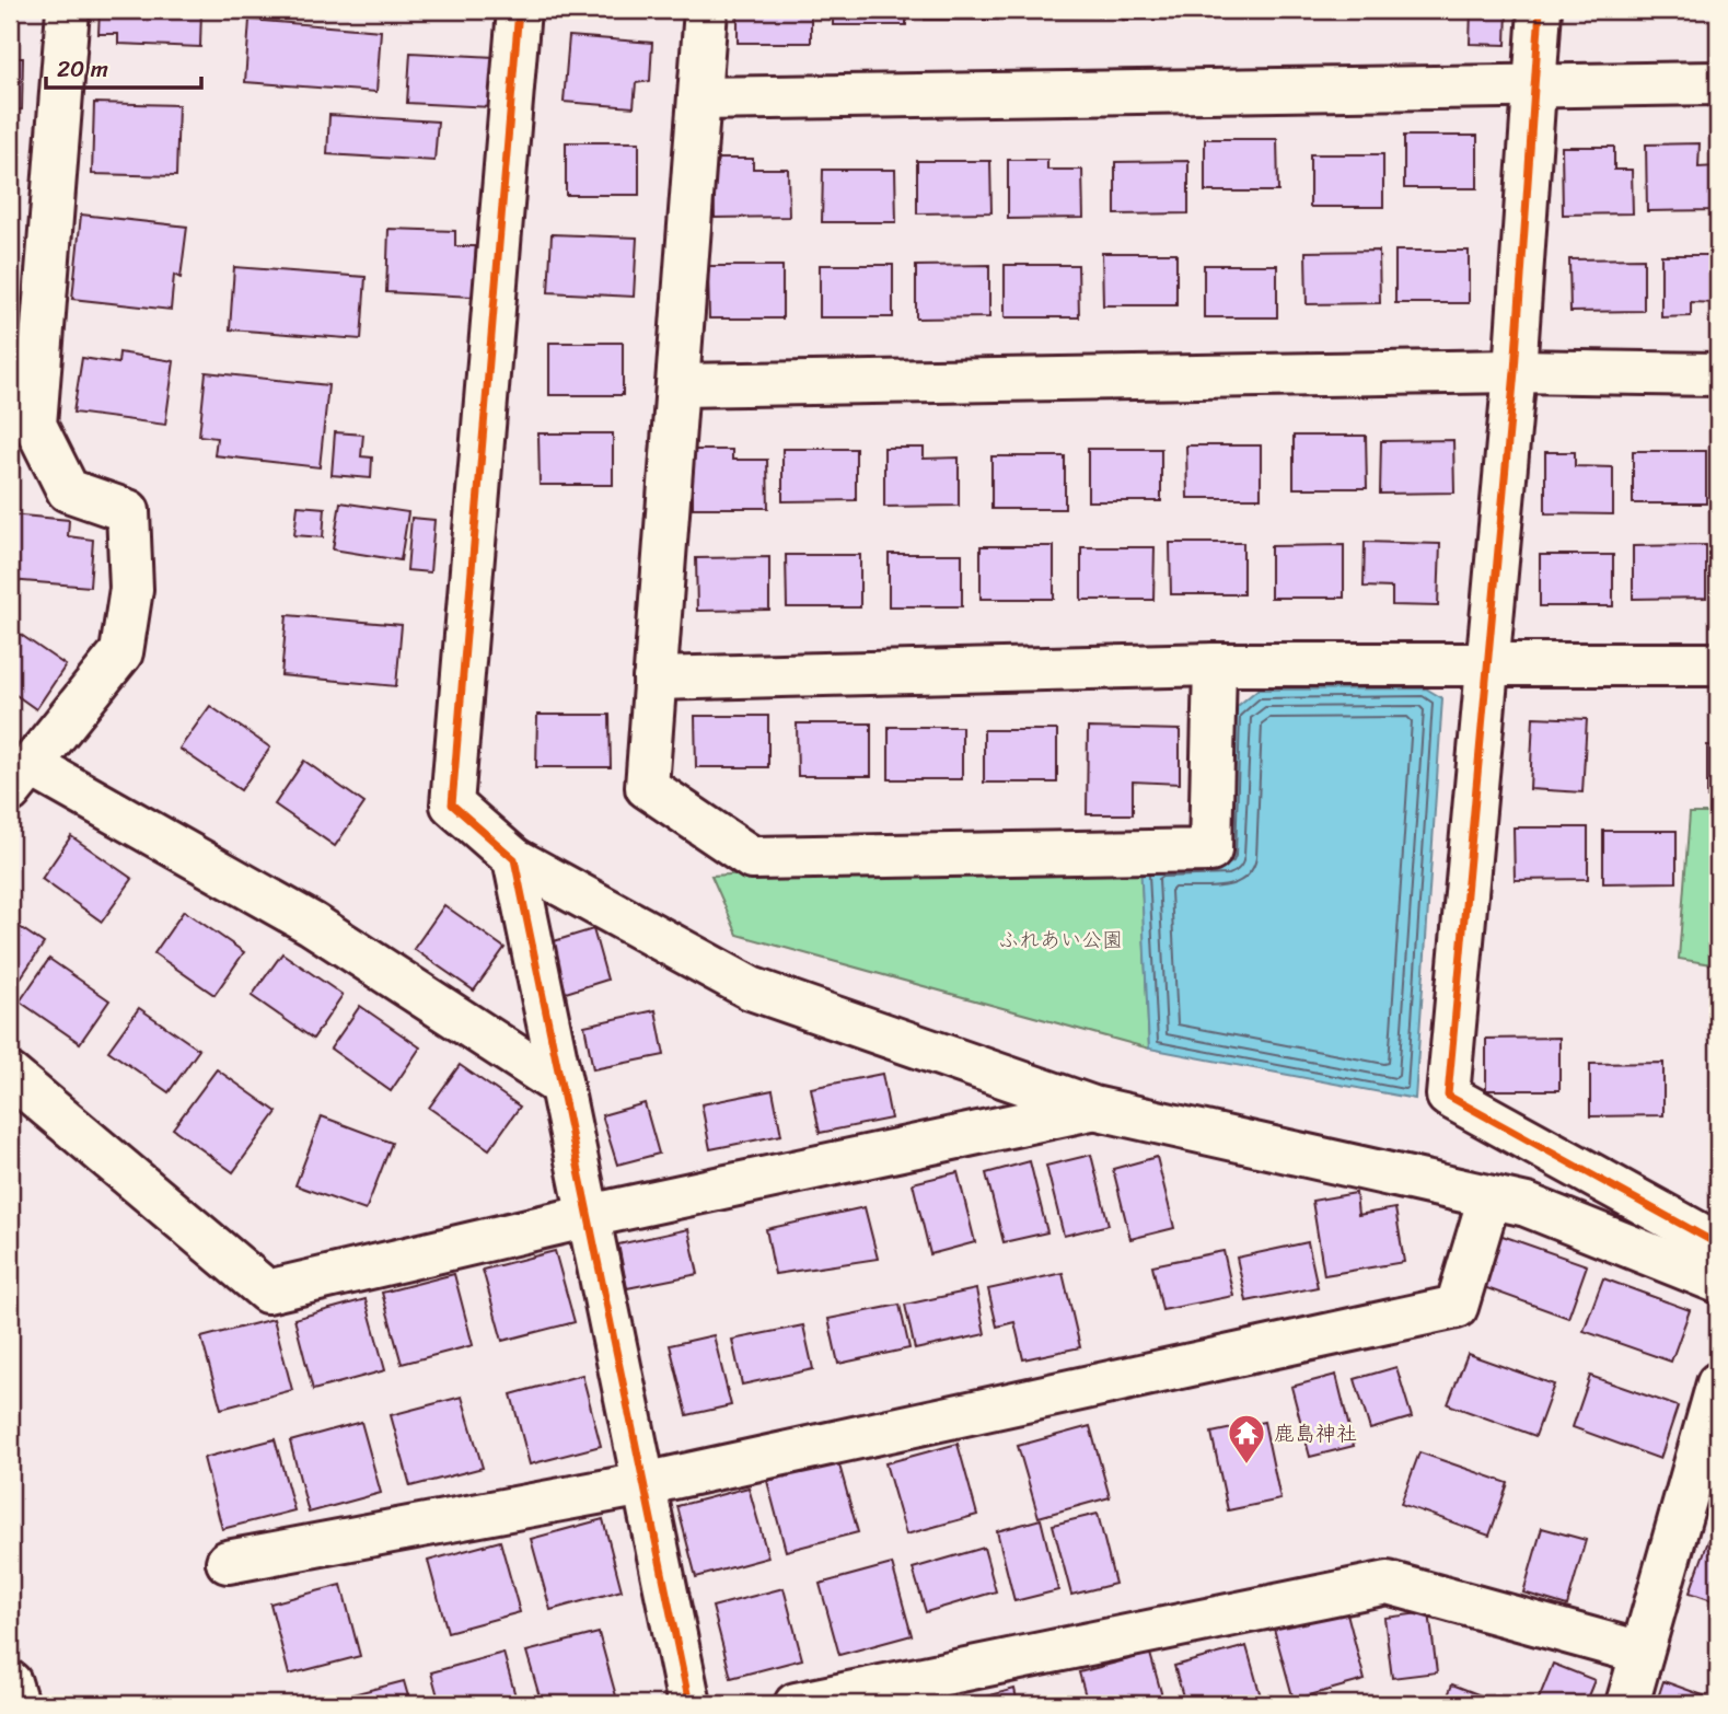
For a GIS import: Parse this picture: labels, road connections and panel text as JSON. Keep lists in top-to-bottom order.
{
  "parks": ["ふれあい公園"],
  "places": {
    "temple": ["鹿島神社"]
  },
  "scale_bar": "20 m"
}
